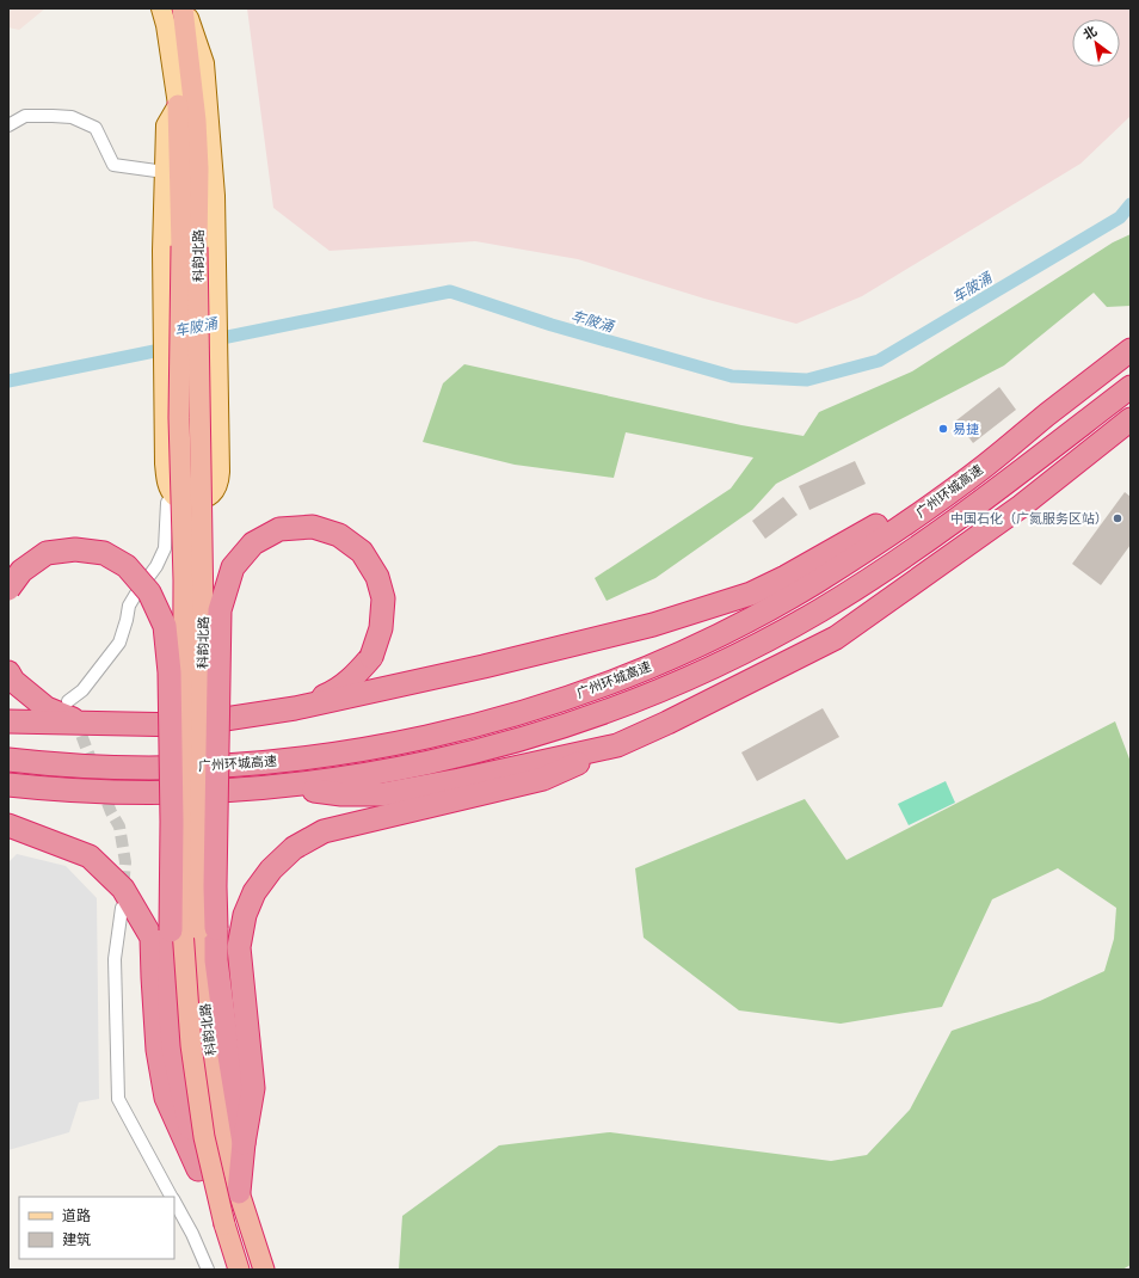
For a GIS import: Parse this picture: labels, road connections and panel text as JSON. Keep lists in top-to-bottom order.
{
  "streets": {
    "highway": ["科韵北路", "广州环城高速"]
  },
  "water": ["车陂涌"],
  "places": ["易捷", "中国石化（广氮服务区站）"],
  "legend": ["道路", "建筑"],
  "north": "top left"
}
